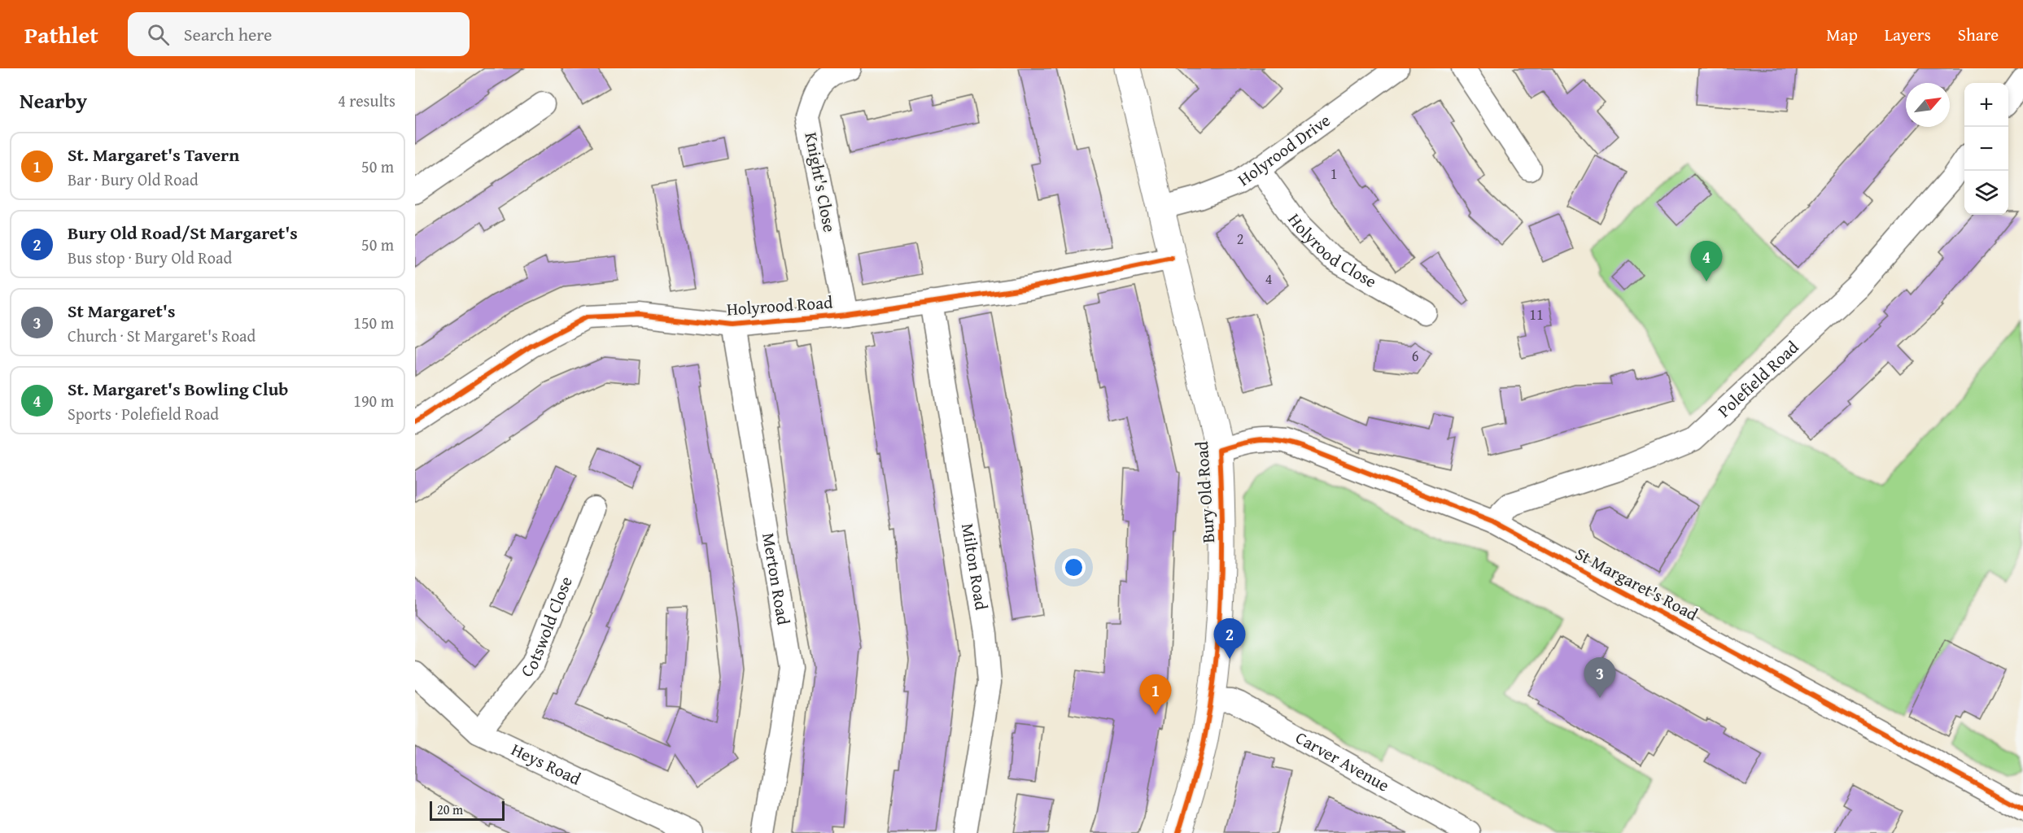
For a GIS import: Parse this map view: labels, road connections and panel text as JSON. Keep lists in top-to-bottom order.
{
  "streets": {
    "main road": ["Bury Old Road"],
    "street": [
      "Holyrood Drive",
      "Knight's Close",
      "Holyrood Close",
      "Holyrood Road",
      "Polefield Road",
      "Milton Road",
      "Merton Road",
      "St Margaret's Road",
      "Cotswold Close",
      "Carver Avenue",
      "Heys Road"
    ]
  },
  "crossings": [
    ["Holyrood Drive", "Holyrood Close"],
    ["Holyrood Drive", "Bury Old Road"],
    ["Knight's Close", "Holyrood Road"],
    ["Holyrood Road", "Bury Old Road"],
    ["Holyrood Road", "Milton Road"],
    ["Holyrood Road", "Merton Road"],
    ["Polefield Road", "St Margaret's Road"],
    ["Bury Old Road", "St Margaret's Road"],
    ["Bury Old Road", "Carver Avenue"],
    ["Cotswold Close", "Heys Road"]
  ],
  "house_numbers": [
    "1",
    "2",
    "4",
    "11",
    "6"
  ],
  "scale_bar": "20 m",
  "north": "top right",
  "page": {
    "header": "Pathlet",
    "search": "Search here",
    "nav": ["Map", "Layers", "Share"],
    "heading": ["Nearby", "4 results"],
    "map_buttons": ["+", "−"],
    "list": [
      {
        "mark": "1",
        "name": "St. Margaret's Tavern",
        "note": "Bar · Bury Old Road",
        "value": "50 m"
      },
      {
        "mark": "2",
        "name": "Bury Old Road/St Margaret's",
        "note": "Bus stop · Bury Old Road",
        "value": "50 m"
      },
      {
        "mark": "3",
        "name": "St Margaret's",
        "note": "Church · St Margaret's Road",
        "value": "150 m"
      },
      {
        "mark": "4",
        "name": "St. Margaret's Bowling Club",
        "note": "Sports · Polefield Road",
        "value": "190 m"
      }
    ],
    "pins": [
      "4",
      "2",
      "3",
      "1"
    ],
    "scale": "20 m"
  }
}
